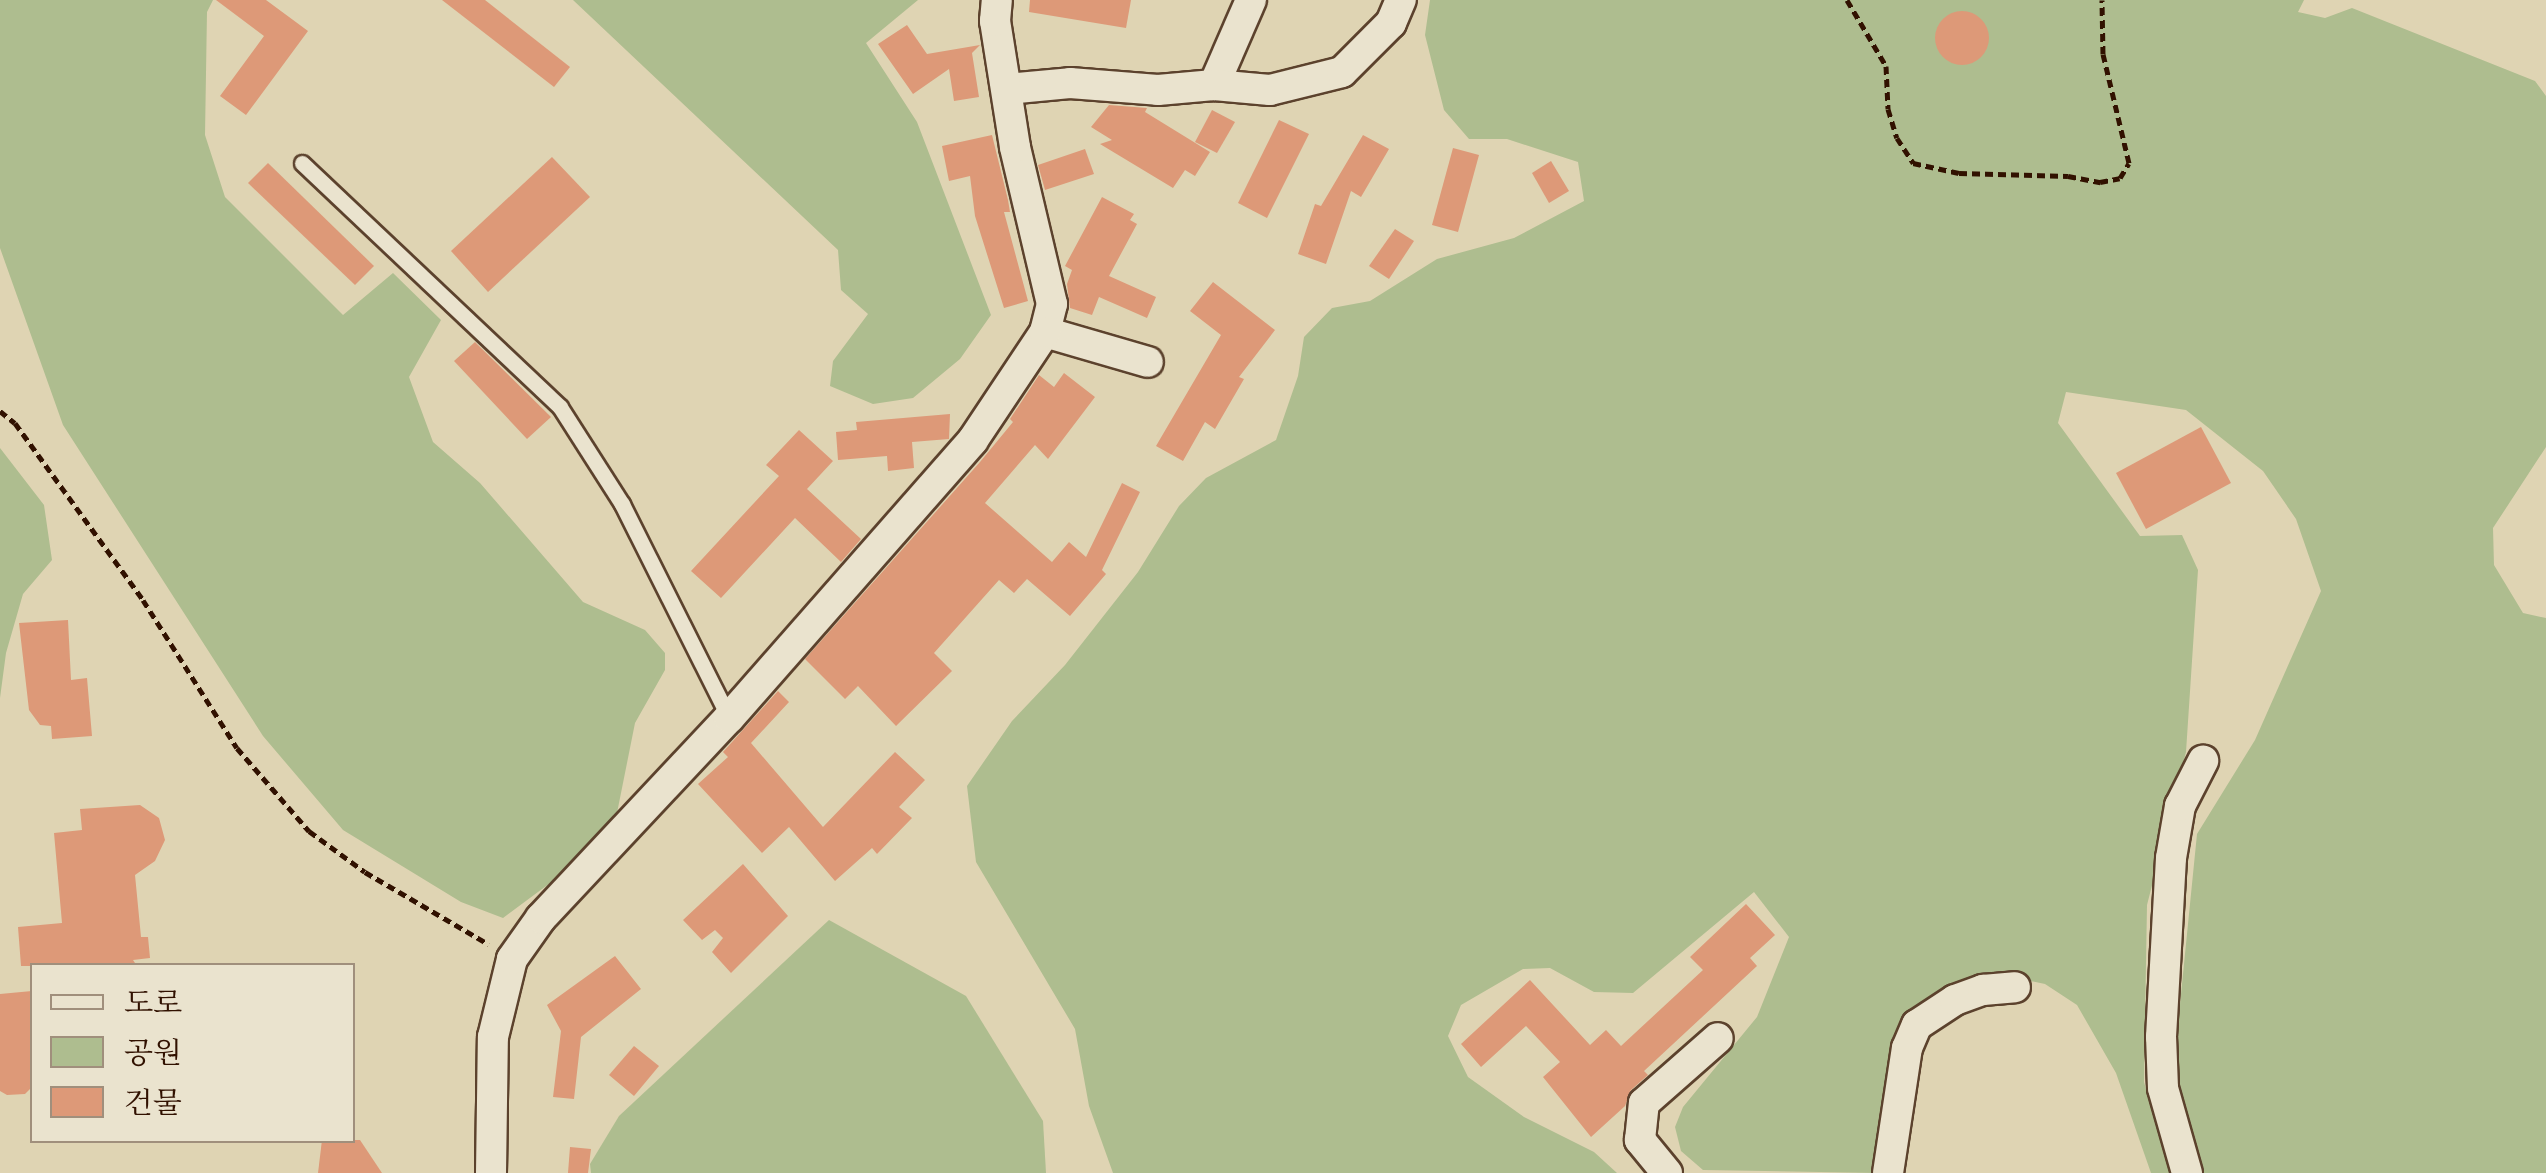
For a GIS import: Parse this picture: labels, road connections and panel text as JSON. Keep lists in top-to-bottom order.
{
  "legend": ["도로", "공원", "건물"]
}
